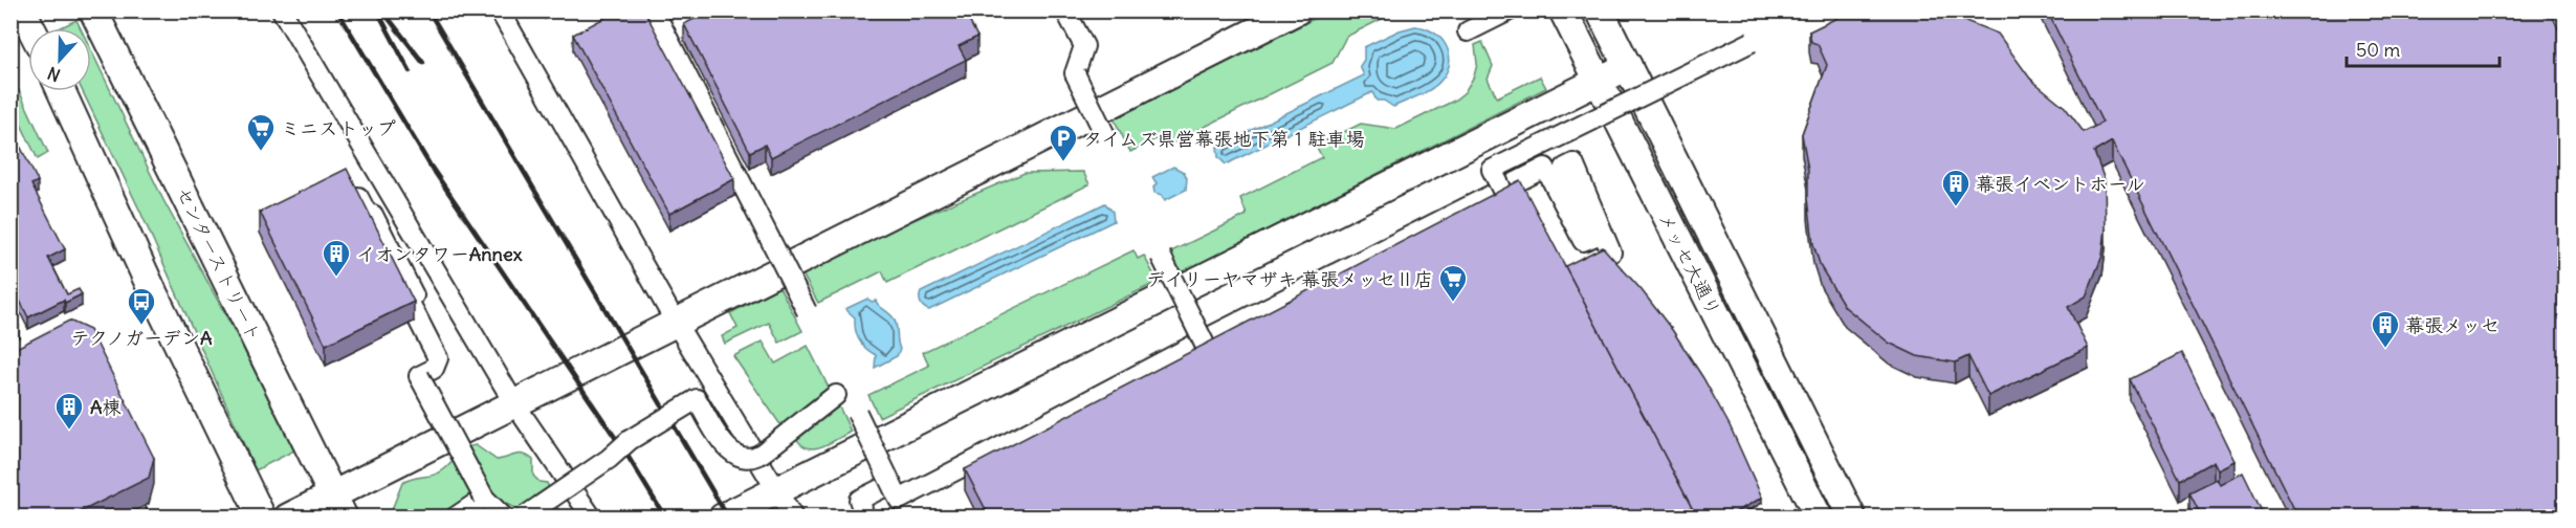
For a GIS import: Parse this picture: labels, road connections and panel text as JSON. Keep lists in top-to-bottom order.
{
  "streets": {
    "street": ["センターストリート", "メッセ大通り"]
  },
  "places": {
    "supermarket": ["ミニストップ", "デイリーヤマザキ 幕張メッセⅡ店"],
    "parking": ["タイムズ県営幕張地下第１駐車場"],
    "building": [
      "幕張イベントホール",
      "イオンタワーAnnex",
      "幕張メッセ",
      "A棟"
    ],
    "bus stop": ["テクノガーデンA"]
  },
  "scale_bar": "50 m",
  "north": "bottom"
}
